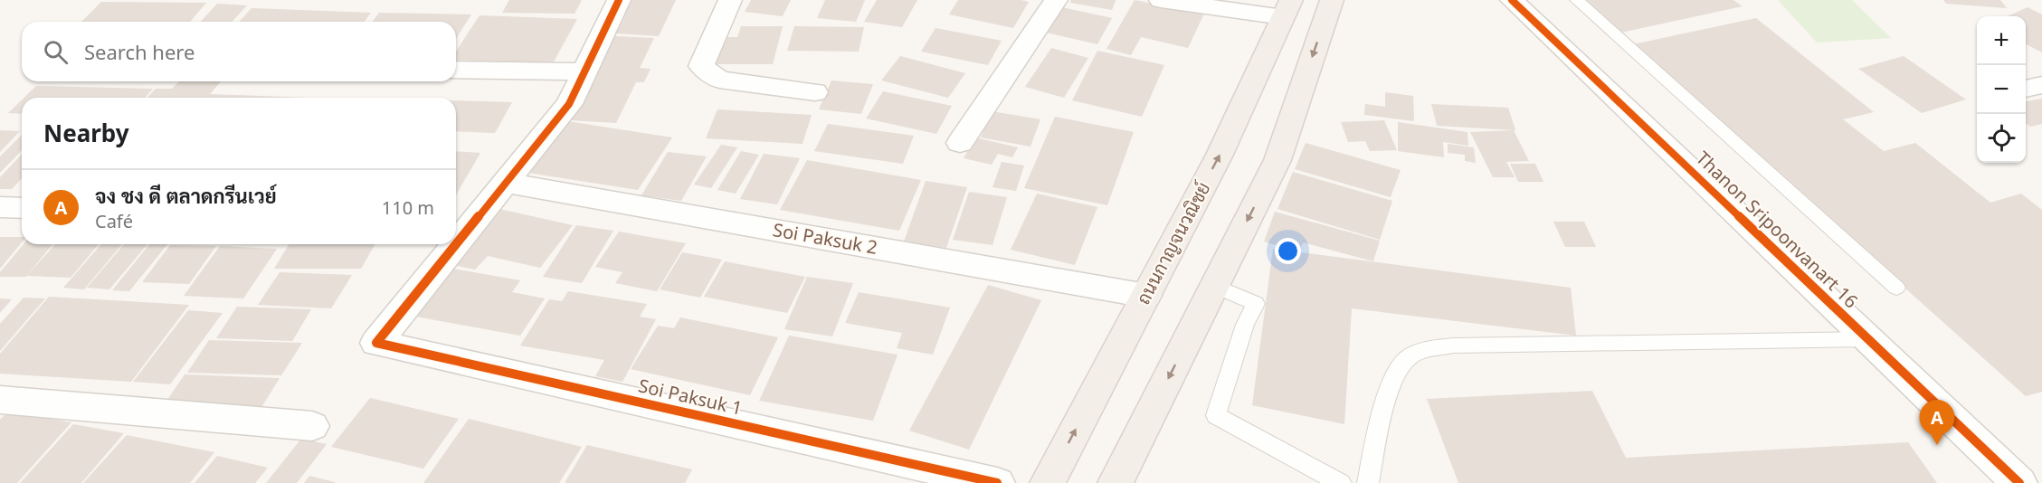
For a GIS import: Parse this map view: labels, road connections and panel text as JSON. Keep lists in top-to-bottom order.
{
  "streets": {
    "main road": ["ถนนกาญจนวณิชย์"],
    "street": ["Thanon Sripoonvanart 16", "Soi Paksuk 2", "Soi Paksuk 1"]
  },
  "crossings": [
    ["Soi Paksuk 2", "ถนนกาญจนวณิชย์"]
  ],
  "page": {
    "map_buttons": ["+", "−"],
    "search": "Search here",
    "heading": "Nearby",
    "list": [
      {
        "mark": "A",
        "name": "จง ชง ดี ตลาดกรีนเวย์",
        "note": "Café",
        "value": "110 m"
      }
    ],
    "pins": "A"
  }
}
